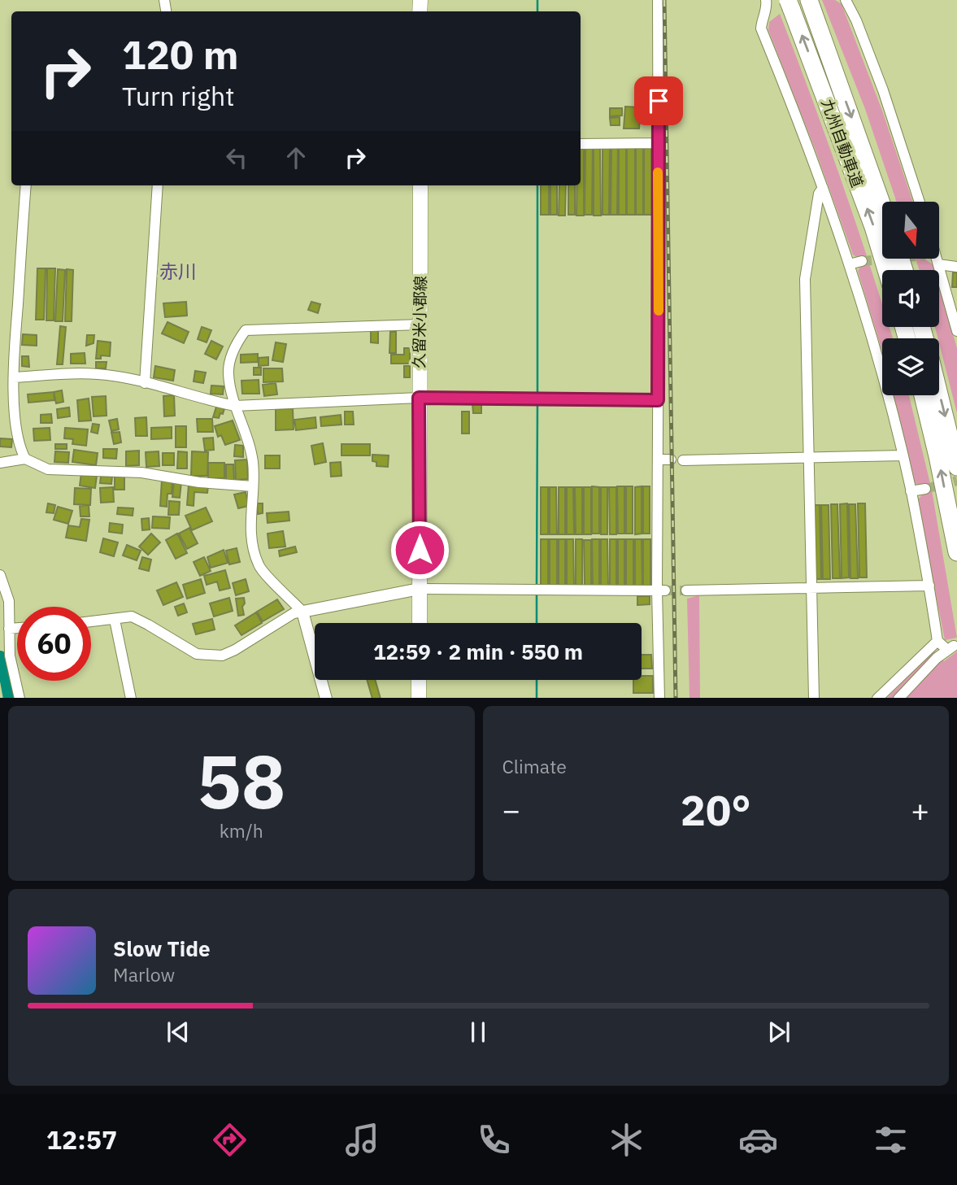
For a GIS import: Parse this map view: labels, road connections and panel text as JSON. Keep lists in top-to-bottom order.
{
  "streets": {
    "highway": ["九州自動車道"],
    "main road": ["久留米小郡線"]
  },
  "districts": ["赤川"],
  "north": "bottom",
  "page": {
    "turn": ["120 m", "Turn right"],
    "limit": "60",
    "trip": "12:59 · 2 min · 550 m",
    "tile": [
      ["58", "km/h"],
      "Climate"
    ],
    "heat": ["−", "20°", "+"],
    "song": ["Slow Tide", "Marlow"],
    "tabs": "12:57"
  }
}
